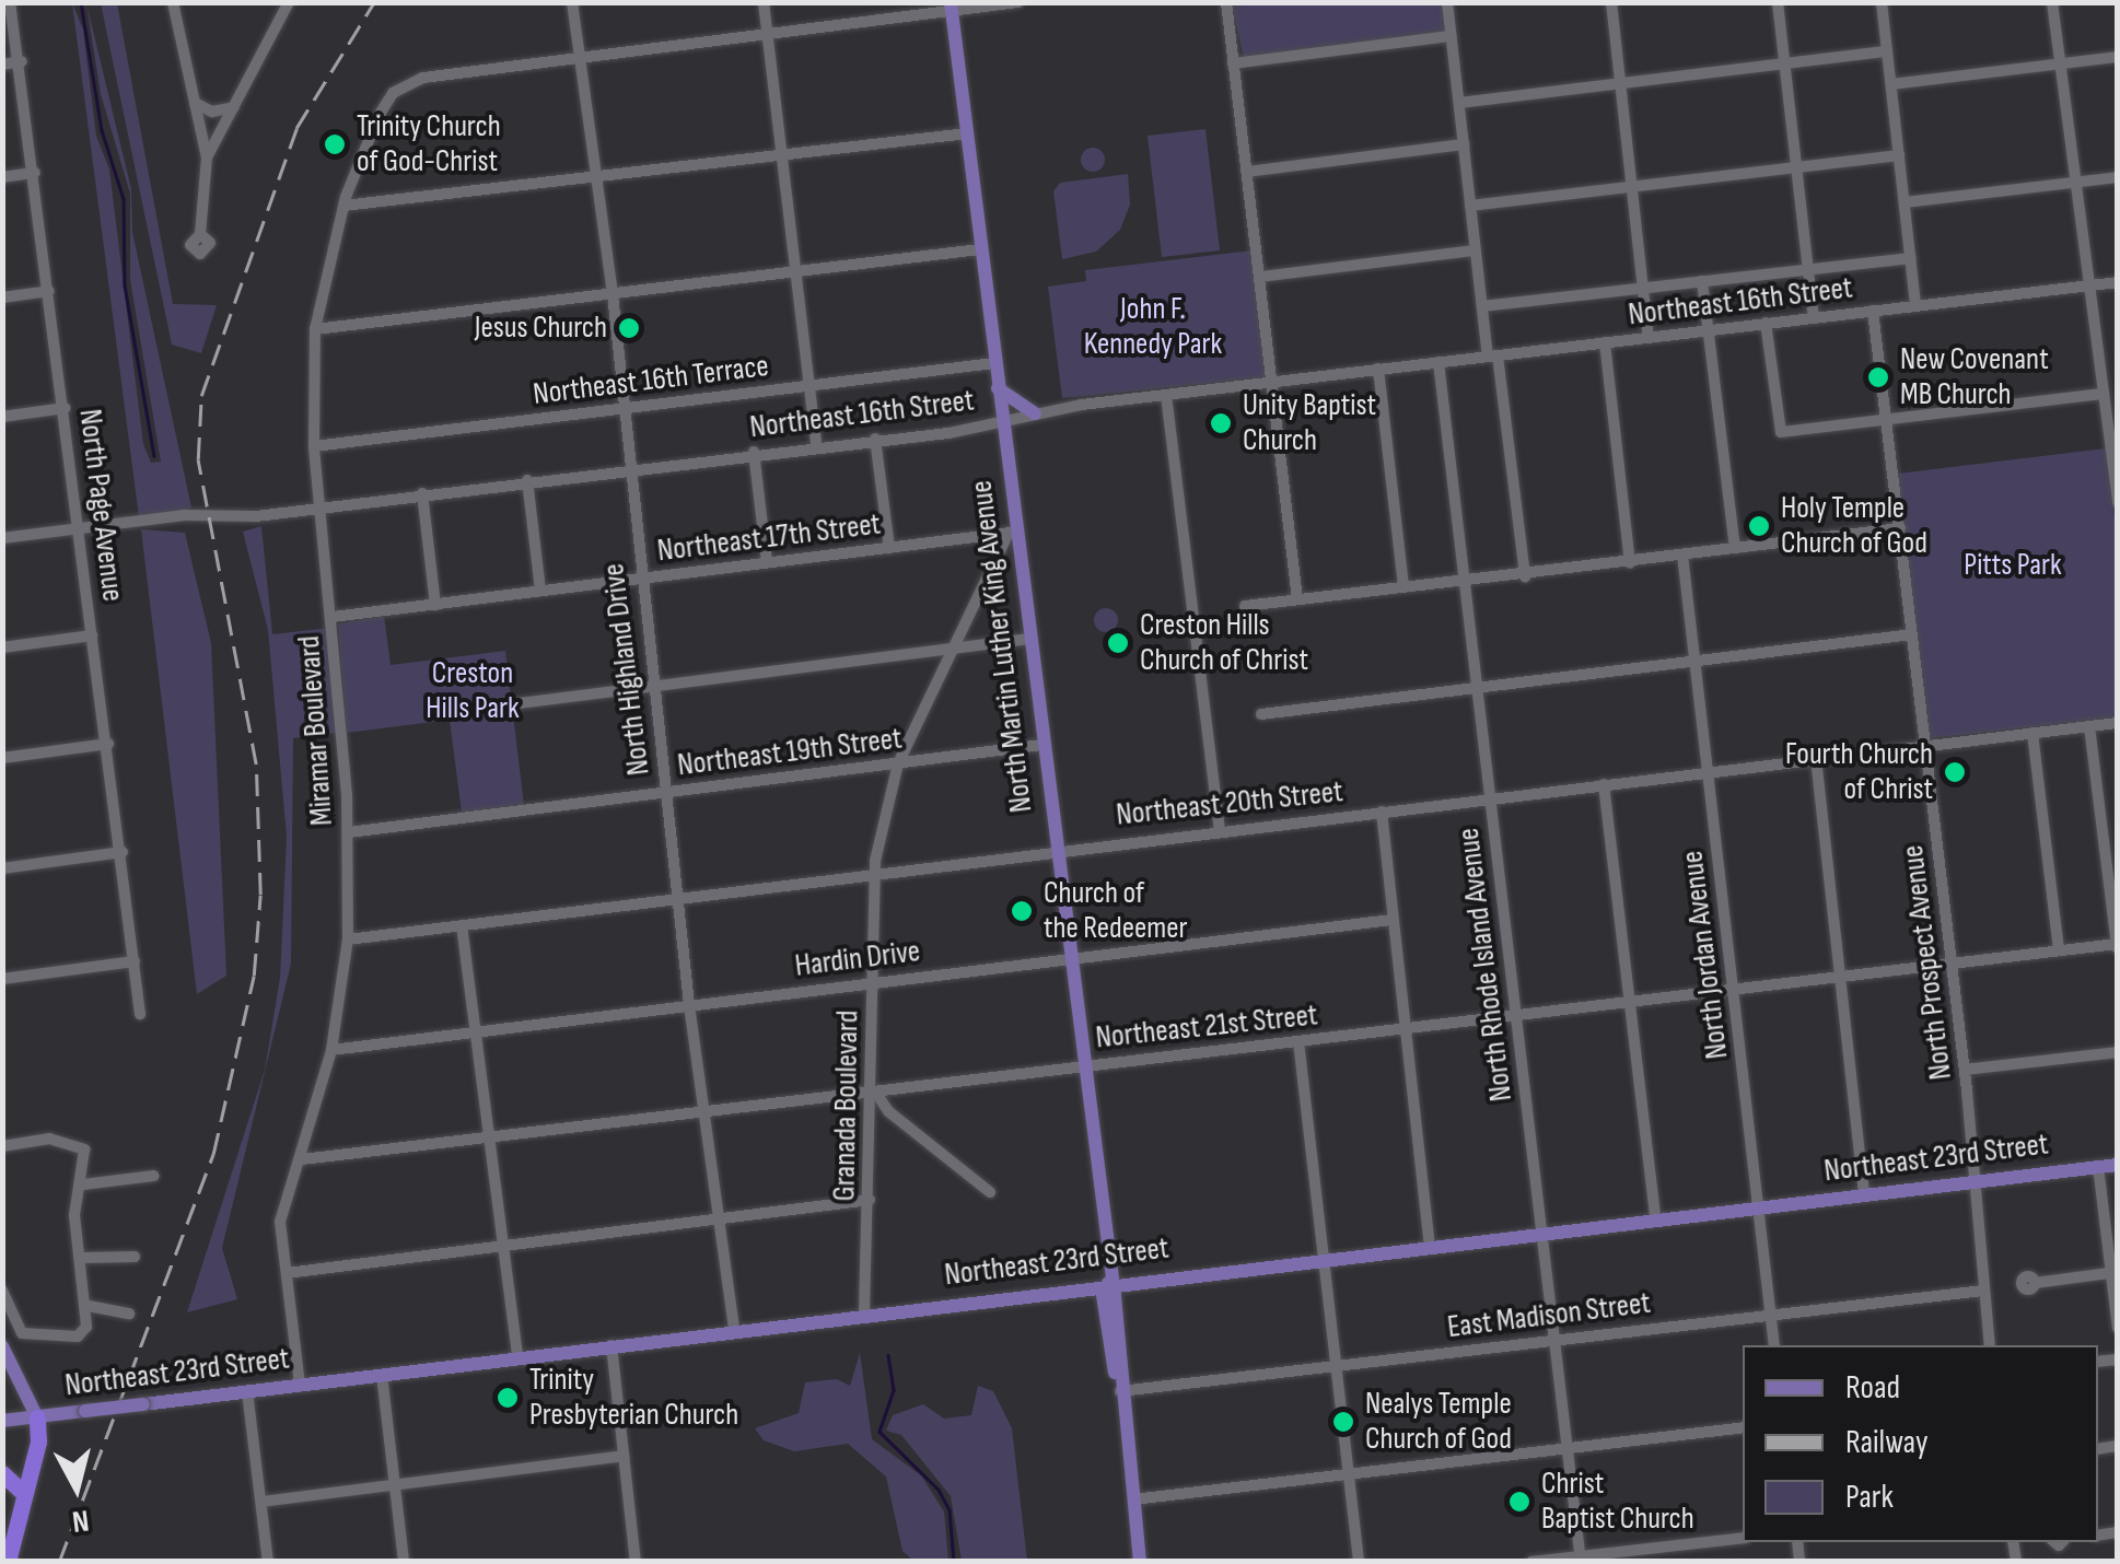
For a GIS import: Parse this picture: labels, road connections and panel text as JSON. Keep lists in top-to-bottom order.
{
  "streets": {
    "main road": ["North Martin Luther King Avenue", "Northeast 23rd Street"],
    "street": [
      "Northeast 16th Street",
      "Northeast 16th Terrace",
      "North Page Avenue",
      "Northeast 17th Street",
      "North Highland Drive",
      "Miramar Boulevard",
      "Northeast 19th Street",
      "Northeast 20th Street",
      "North Jordan Avenue",
      "Hardin Drive",
      "North Prospect Avenue",
      "North Rhode Island Avenue",
      "Northeast 21st Street",
      "Granada Boulevard",
      "East Madison Street"
    ]
  },
  "crossings": [
    ["Northeast 16th Street", "North Page Avenue"],
    ["Northeast 16th Street", "North Martin Luther King Avenue"],
    ["Northeast 16th Street", "North Highland Drive"],
    ["Northeast 16th Street", "Miramar Boulevard"],
    ["Northeast 16th Street", "North Prospect Avenue"],
    ["Northeast 16th Street", "North Rhode Island Avenue"],
    ["Northeast 16th Terrace", "North Martin Luther King Avenue"],
    ["Northeast 16th Terrace", "North Highland Drive"],
    ["Northeast 16th Terrace", "Miramar Boulevard"],
    ["Northeast 17th Street", "North Martin Luther King Avenue"],
    ["Northeast 17th Street", "North Highland Drive"],
    ["Northeast 17th Street", "Miramar Boulevard"],
    ["Northeast 17th Street", "Granada Boulevard"],
    ["North Martin Luther King Avenue", "Northeast 19th Street"],
    ["North Martin Luther King Avenue", "Northeast 20th Street"],
    ["North Martin Luther King Avenue", "Hardin Drive"],
    ["North Martin Luther King Avenue", "Northeast 21st Street"],
    ["North Martin Luther King Avenue", "Granada Boulevard"],
    ["North Martin Luther King Avenue", "Northeast 23rd Street"],
    ["North Martin Luther King Avenue", "East Madison Street"],
    ["North Highland Drive", "Miramar Boulevard"],
    ["North Highland Drive", "Northeast 19th Street"],
    ["North Highland Drive", "Northeast 20th Street"],
    ["North Highland Drive", "Hardin Drive"],
    ["North Highland Drive", "Northeast 21st Street"],
    ["North Highland Drive", "Northeast 23rd Street"],
    ["Miramar Boulevard", "Northeast 19th Street"],
    ["Miramar Boulevard", "Northeast 20th Street"],
    ["Miramar Boulevard", "Hardin Drive"],
    ["Miramar Boulevard", "Northeast 21st Street"],
    ["Miramar Boulevard", "Northeast 23rd Street"],
    ["Northeast 19th Street", "Granada Boulevard"],
    ["Northeast 20th Street", "North Jordan Avenue"],
    ["Northeast 20th Street", "North Prospect Avenue"],
    ["Northeast 20th Street", "North Rhode Island Avenue"],
    ["Northeast 20th Street", "Granada Boulevard"],
    ["North Jordan Avenue", "Northeast 21st Street"],
    ["North Jordan Avenue", "Northeast 23rd Street"],
    ["North Jordan Avenue", "East Madison Street"],
    ["Hardin Drive", "Granada Boulevard"],
    ["North Prospect Avenue", "Northeast 21st Street"],
    ["North Prospect Avenue", "Northeast 23rd Street"],
    ["North Prospect Avenue", "East Madison Street"],
    ["North Rhode Island Avenue", "Northeast 21st Street"],
    ["North Rhode Island Avenue", "Northeast 23rd Street"],
    ["North Rhode Island Avenue", "East Madison Street"],
    ["Northeast 21st Street", "Granada Boulevard"],
    ["Granada Boulevard", "Northeast 23rd Street"]
  ],
  "parks": ["John F. Kennedy Park", "Pitts Park", "Creston Hills Park"],
  "places": [
    "Trinity Church of God-Christ",
    "Jesus Church",
    "New Covenant MB Church",
    "Unity Baptist Church",
    "Holy Temple Church of God",
    "Creston Hills Church of Christ",
    "Fourth Church of Christ",
    "Church of the Redeemer",
    "Trinity Presbyterian Church",
    "Nealys Temple Church of God",
    "Christ Baptist Church"
  ],
  "legend": ["Road", "Railway", "Park"],
  "north": "bottom"
}
